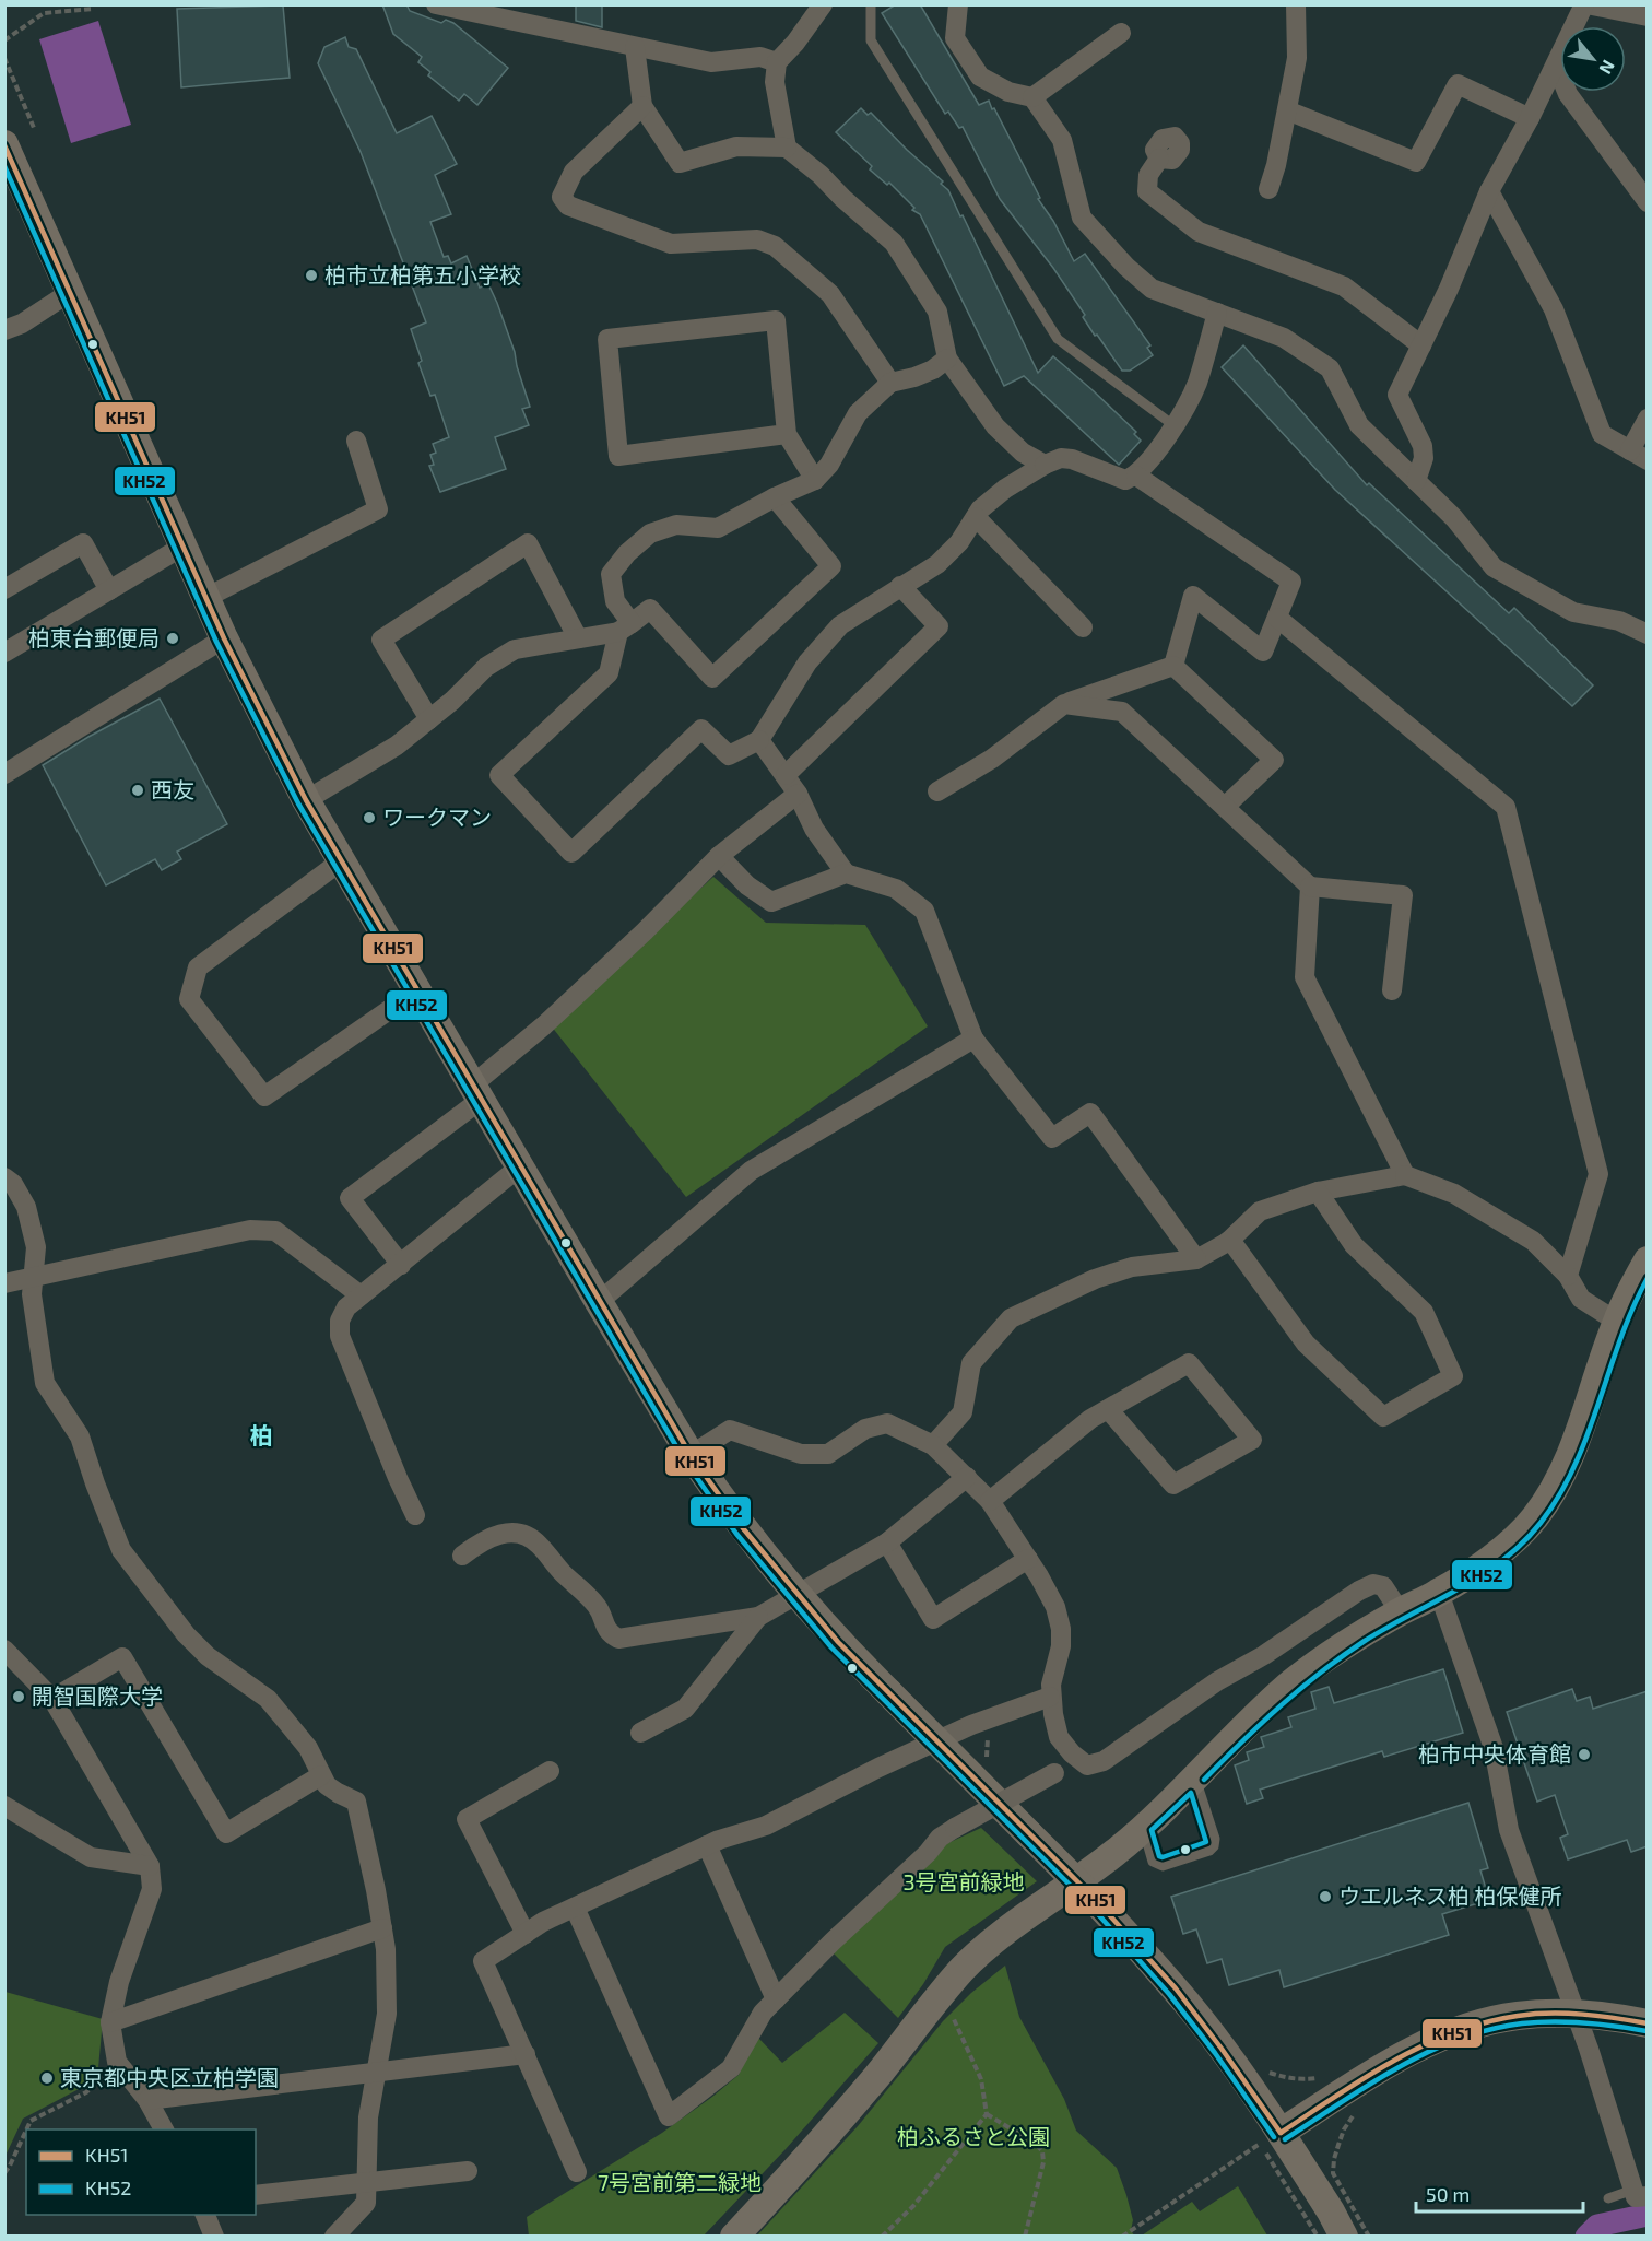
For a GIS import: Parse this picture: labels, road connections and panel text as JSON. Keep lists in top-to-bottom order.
{
  "districts": ["柏"],
  "parks": ["3号宮前緑地", "柏ふるさと公園", "7号宮前第二緑地"],
  "places": [
    "柏市立柏第五小学校",
    "柏東台郵便局",
    "西友",
    "ワークマン",
    "開智国際大学",
    "柏市中央体育館",
    "ウエルネス柏 柏保健所",
    "東京都中央区立柏学園"
  ],
  "lines": ["transit line KH51", "transit line KH52"],
  "legend": ["KH51", "KH52"],
  "scale_bar": "50 m",
  "north": "bottom right"
}
